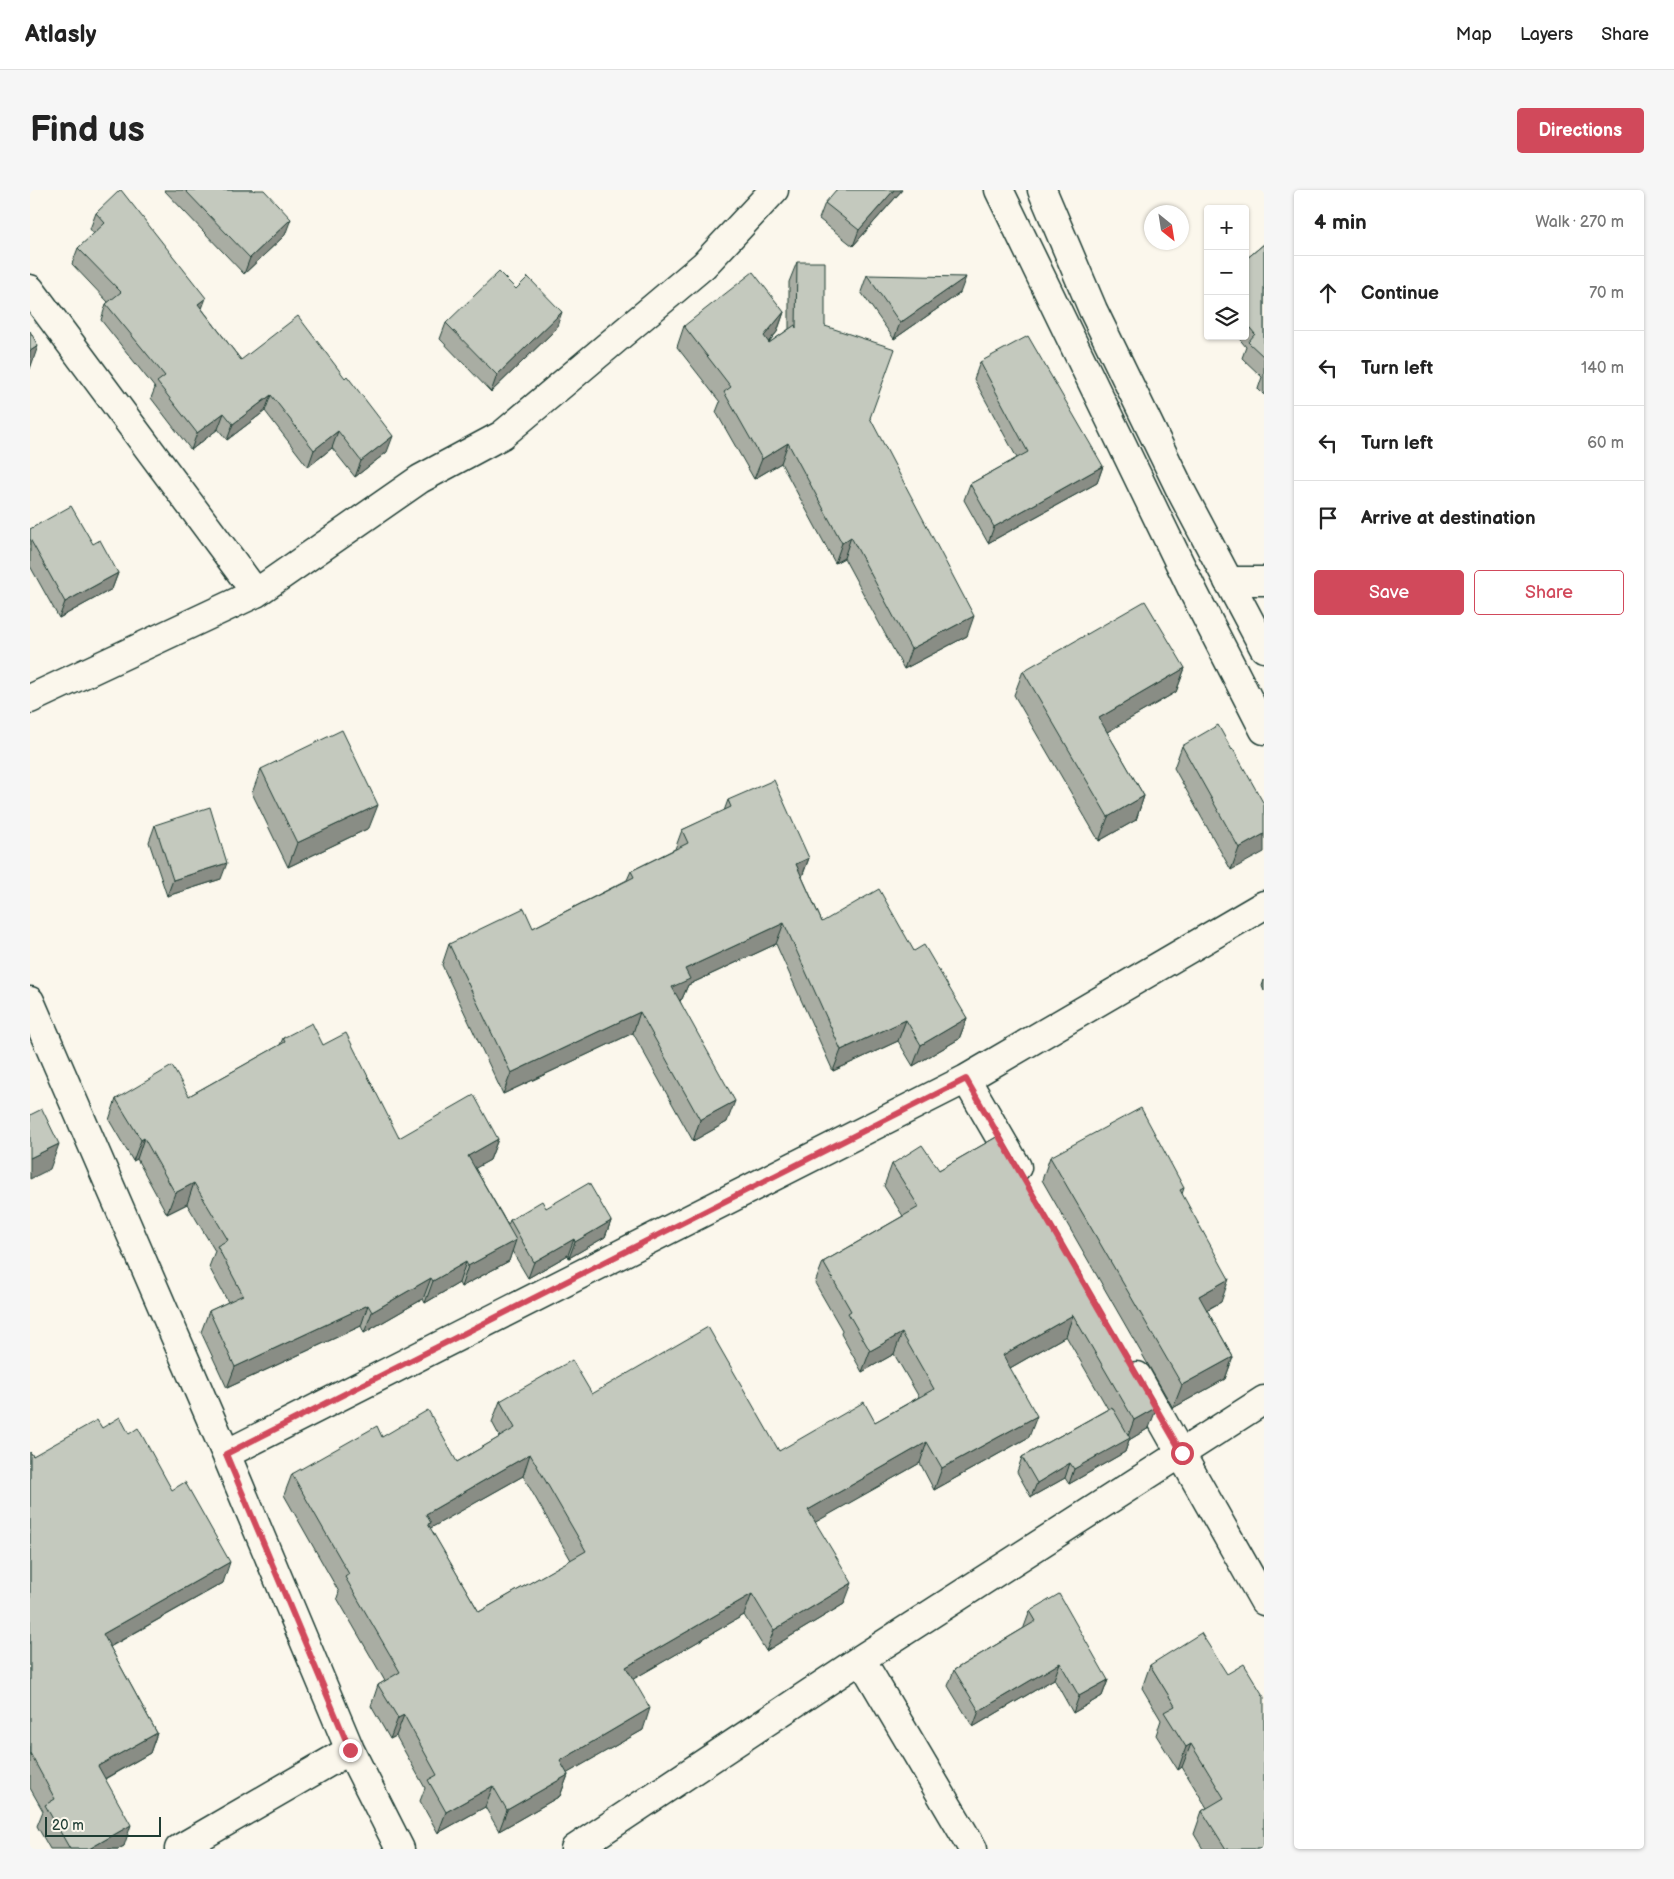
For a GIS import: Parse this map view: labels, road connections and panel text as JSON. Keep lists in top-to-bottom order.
{
  "scale_bar": "20 m",
  "north": "bottom right",
  "page": {
    "header": "Atlasly",
    "nav": ["Map", "Layers", "Share"],
    "buttons": [
      "Directions",
      ["Save", "Share"]
    ],
    "title": "Find us",
    "heading": ["4 min", "Walk · 270 m"],
    "map_buttons": ["+", "−"],
    "list": [
      ["Continue", "70 m"],
      ["Turn left", "140 m"],
      ["Turn left", "60 m"],
      "Arrive at destination"
    ],
    "scale": "20 m"
  }
}
